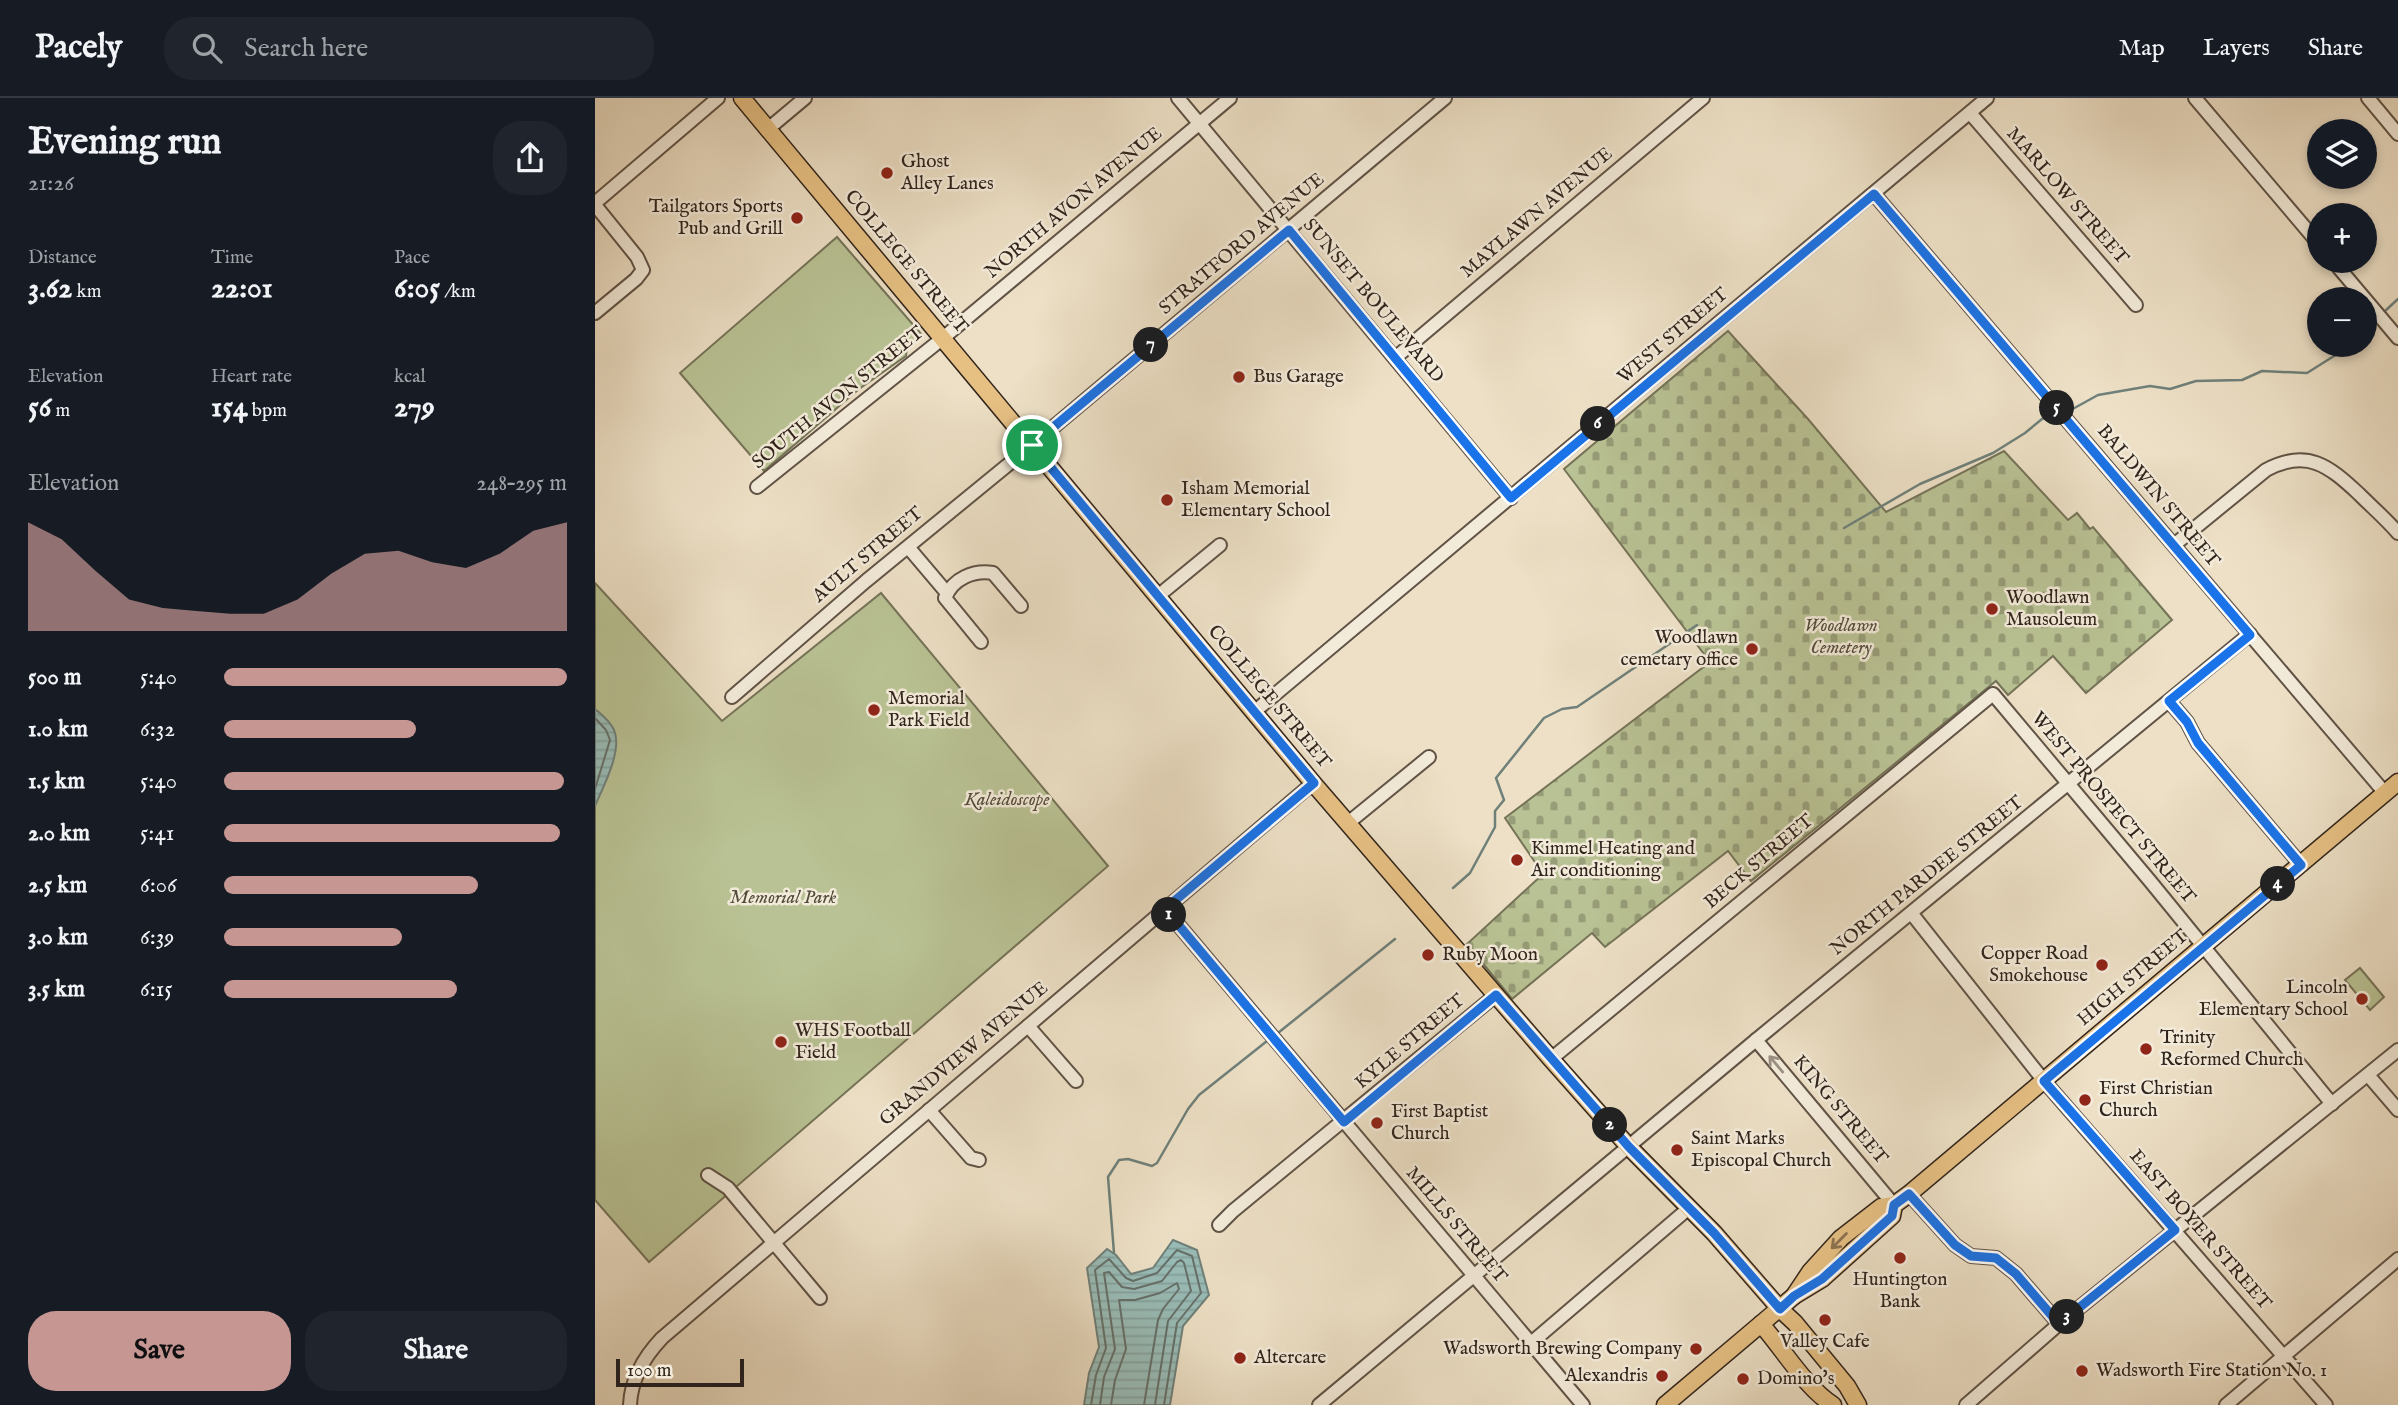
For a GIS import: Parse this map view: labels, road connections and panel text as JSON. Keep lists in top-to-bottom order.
{
  "streets": {
    "main road": ["COLLEGE STREET", "HIGH STREET"],
    "street": [
      "MARLOW STREET",
      "NORTH AVON AVENUE",
      "MAYLAWN AVENUE",
      "STRATFORD AVENUE",
      "SUNSET BOULEVARD",
      "WEST STREET",
      "SOUTH AVON STREET",
      "BALDWIN STREET",
      "AULT STREET",
      "WEST PROSPECT STREET",
      "BECK STREET",
      "NORTH PARDEE STREET",
      "KYLE STREET",
      "GRANDVIEW AVENUE",
      "KING STREET",
      "MILLS STREET",
      "EAST BOYER STREET"
    ]
  },
  "crossings": [
    ["MARLOW STREET", "WEST STREET"],
    ["NORTH AVON AVENUE", "COLLEGE STREET"],
    ["NORTH AVON AVENUE", "SUNSET BOULEVARD"],
    ["NORTH AVON AVENUE", "SOUTH AVON STREET"],
    ["MAYLAWN AVENUE", "SUNSET BOULEVARD"],
    ["STRATFORD AVENUE", "COLLEGE STREET"],
    ["STRATFORD AVENUE", "SUNSET BOULEVARD"],
    ["STRATFORD AVENUE", "AULT STREET"],
    ["COLLEGE STREET", "WEST STREET"],
    ["COLLEGE STREET", "SOUTH AVON STREET"],
    ["COLLEGE STREET", "AULT STREET"],
    ["COLLEGE STREET", "BECK STREET"],
    ["COLLEGE STREET", "NORTH PARDEE STREET"],
    ["COLLEGE STREET", "HIGH STREET"],
    ["COLLEGE STREET", "KYLE STREET"],
    ["COLLEGE STREET", "GRANDVIEW AVENUE"],
    ["SUNSET BOULEVARD", "WEST STREET"],
    ["WEST STREET", "BALDWIN STREET"],
    ["BALDWIN STREET", "NORTH PARDEE STREET"],
    ["BALDWIN STREET", "HIGH STREET"],
    ["WEST PROSPECT STREET", "BECK STREET"],
    ["WEST PROSPECT STREET", "NORTH PARDEE STREET"],
    ["WEST PROSPECT STREET", "HIGH STREET"],
    ["NORTH PARDEE STREET", "KING STREET"],
    ["NORTH PARDEE STREET", "MILLS STREET"],
    ["NORTH PARDEE STREET", "EAST BOYER STREET"],
    ["HIGH STREET", "KING STREET"],
    ["HIGH STREET", "EAST BOYER STREET"],
    ["KYLE STREET", "MILLS STREET"],
    ["GRANDVIEW AVENUE", "MILLS STREET"]
  ],
  "one_way": ["KING STREET"],
  "parks": ["Woodlawn Cemetery", "Kaleidoscope", "Memorial Park"],
  "places": [
    "Ghost Alley Lanes",
    "Tailgators Sports Pub and Grill",
    "Bus Garage",
    "Isham Memorial Elementary School",
    "Woodlawn Mausoleum",
    "Woodlawn cemetary office",
    "Memorial Park Field",
    "Kimmel Heating and Air conditioning",
    "Ruby Moon",
    "Copper Road Smokehouse",
    "Lincoln Elementary School",
    "WHS Football Field",
    "Trinity Reformed Church",
    "First Christian Church",
    "First Baptist Church",
    "Saint Marks Episcopal Church",
    "Huntington Bank",
    "Valley Cafe",
    "Wadsworth Brewing Company",
    "Altercare",
    "Wadsworth Fire Station No. 1",
    "Alexandris",
    "Domino's"
  ],
  "scale_bar": "100 m",
  "page": {
    "header": "Pacely",
    "search": "Search here",
    "nav": ["Map", "Layers", "Share"],
    "heading": ["Evening run", "21:26"],
    "map_buttons": ["+", "−"],
    "stats": [
      ["Distance", "3.62 km"],
      ["Time", "22:01"],
      ["Pace", "6:05 /km"],
      ["Elevation", "56 m"],
      ["Heart rate", "154 bpm"],
      ["kcal", "279"]
    ],
    "pins": [
      "7",
      "5",
      "6",
      "4",
      "1",
      "2",
      "3"
    ],
    "chart": ["Elevation", "248–295 m"],
    "list": [
      {
        "name": "500 m",
        "note": "5:40"
      },
      {
        "name": "1.0 km",
        "note": "6:32"
      },
      {
        "name": "1.5 km",
        "note": "5:40"
      },
      {
        "name": "2.0 km",
        "note": "5:41"
      },
      {
        "name": "2.5 km",
        "note": "6:06"
      },
      {
        "name": "3.0 km",
        "note": "6:39"
      },
      {
        "name": "3.5 km",
        "note": "6:15"
      }
    ],
    "buttons": ["Save", "Share"],
    "scale": "100 m"
  }
}
